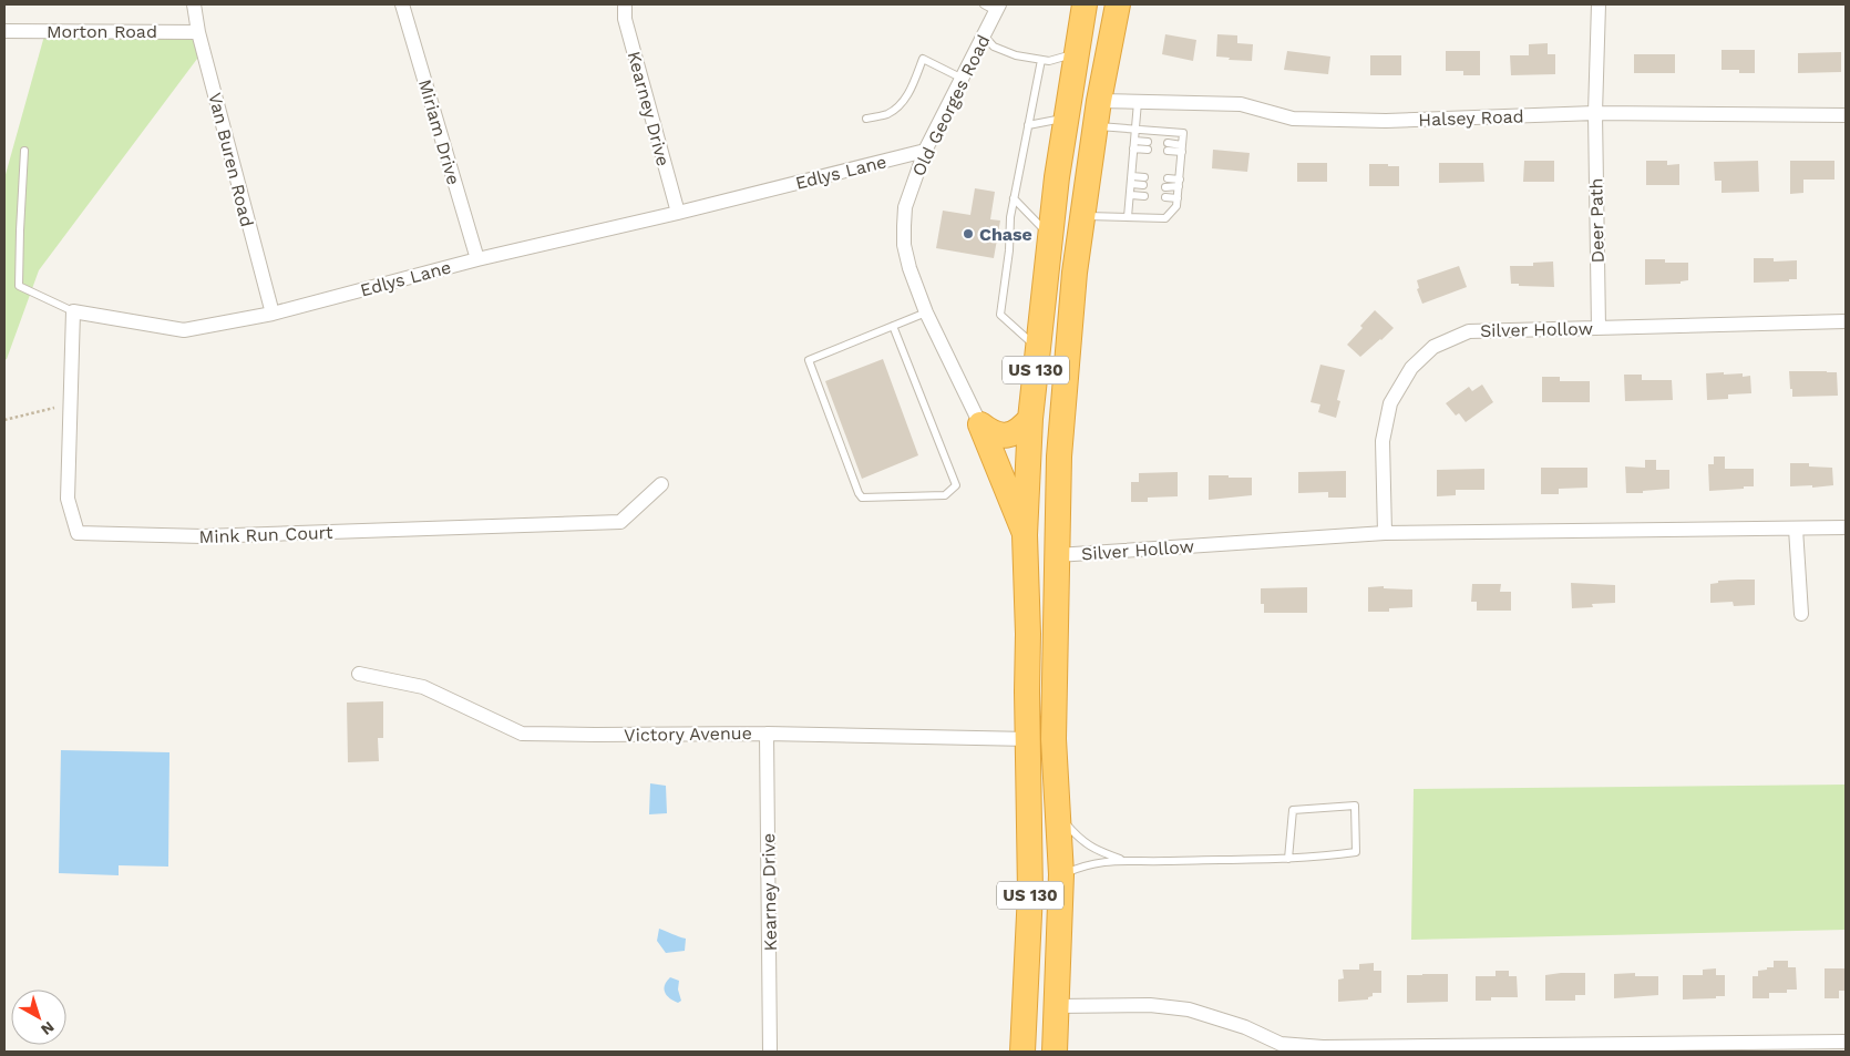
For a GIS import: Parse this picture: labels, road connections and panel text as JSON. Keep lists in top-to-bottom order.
{
  "streets": {
    "highway": ["US 130"],
    "street": [
      "Morton Road",
      "Old Georges Road",
      "Kearney Drive",
      "Halsey Road",
      "Miriam Drive",
      "Van Buren Road",
      "Edlys Lane",
      "Deer Path",
      "Silver Hollow",
      "Mink Run Court",
      "Victory Avenue"
    ]
  },
  "crossings": [
    ["Morton Road", "Van Buren Road"],
    ["Old Georges Road", "Edlys Lane"],
    ["Kearney Drive", "Edlys Lane"],
    ["Kearney Drive", "Victory Avenue"],
    ["Halsey Road", "Deer Path"],
    ["Halsey Road", "US 130"],
    ["Miriam Drive", "Edlys Lane"],
    ["Van Buren Road", "Edlys Lane"],
    ["Edlys Lane", "Mink Run Court"],
    ["Deer Path", "Silver Hollow"],
    ["Silver Hollow", "US 130"],
    ["US 130", "Victory Avenue"]
  ],
  "places": ["Chase"],
  "north": "bottom right"
}
